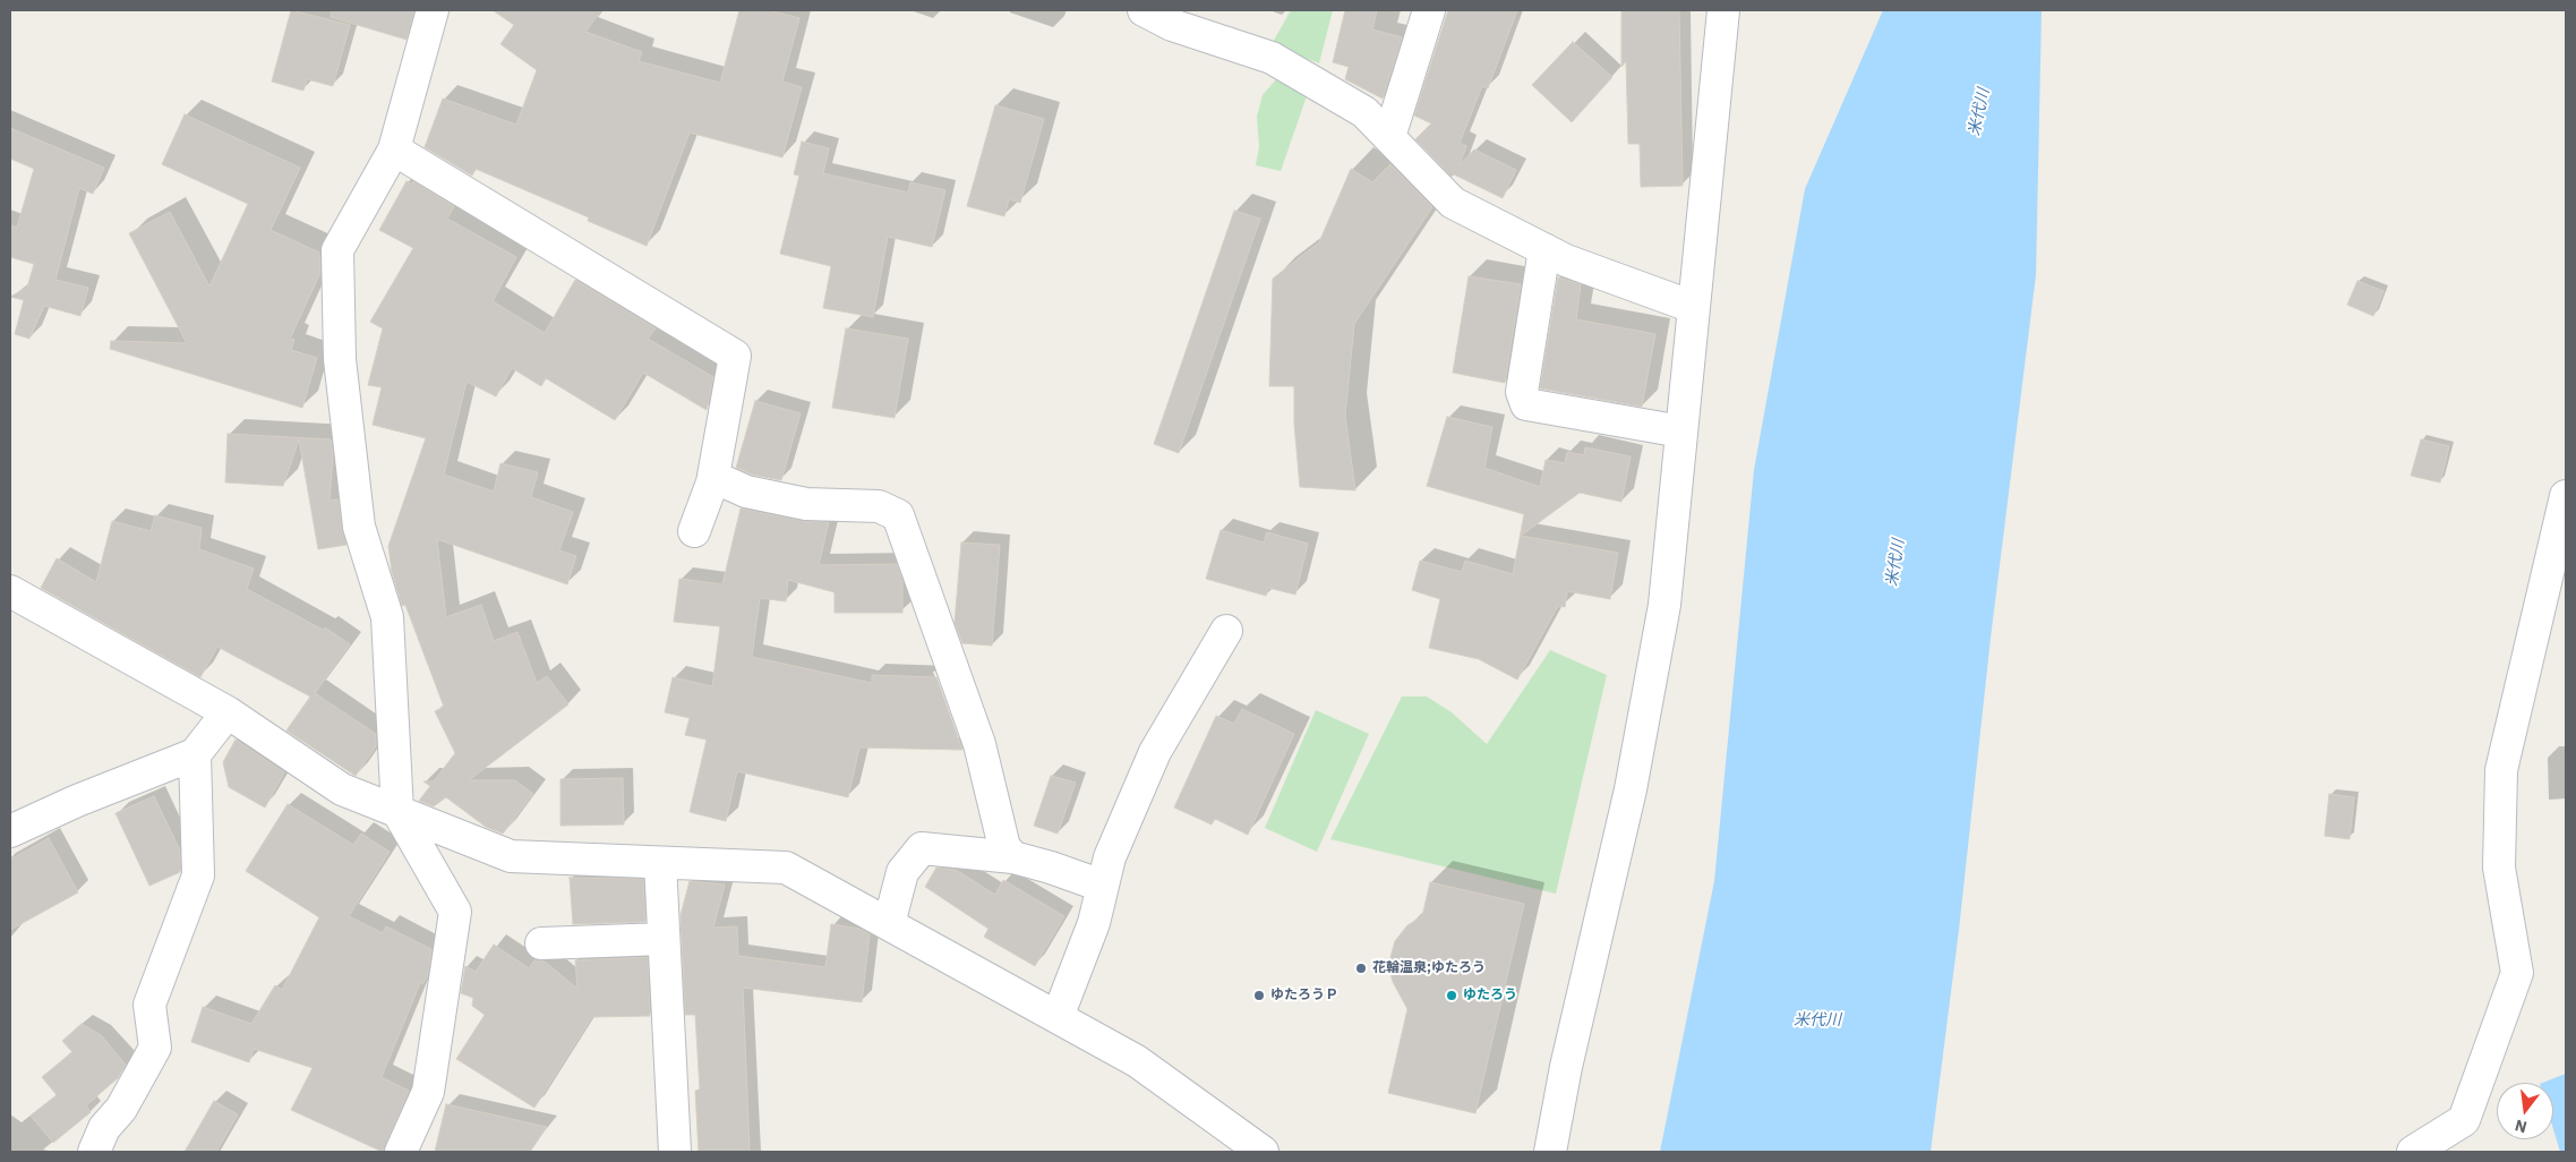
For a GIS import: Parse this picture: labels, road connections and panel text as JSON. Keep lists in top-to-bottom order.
{
  "water": ["米代川"],
  "places": ["花輪温泉;ゆたろう", "ゆたろうＰ", "ゆたろう"],
  "north": "bottom"
}
